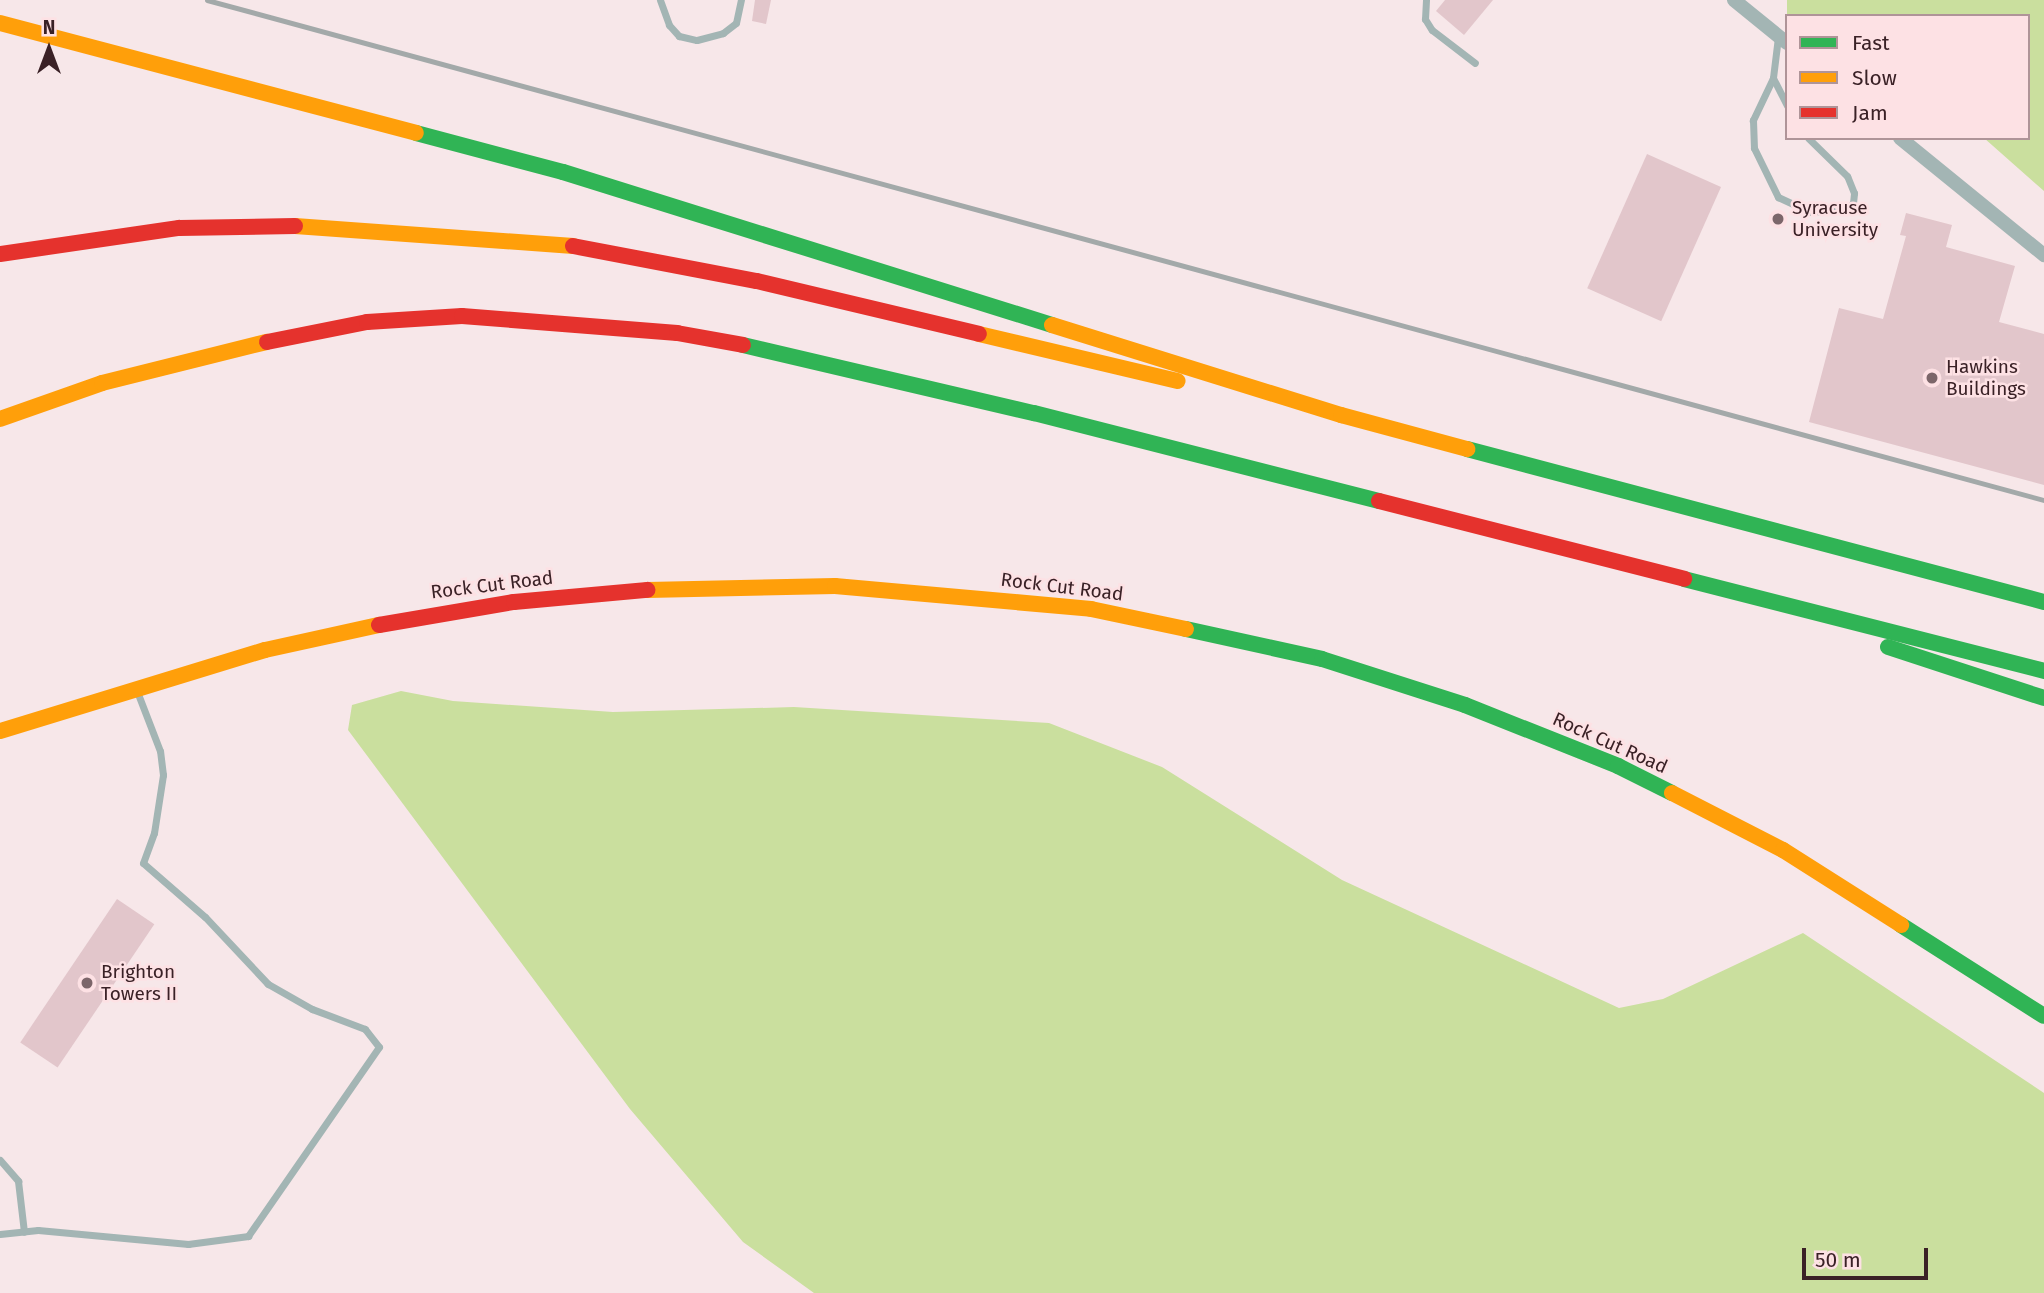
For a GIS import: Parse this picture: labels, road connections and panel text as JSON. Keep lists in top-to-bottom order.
{
  "streets": {
    "main road": ["Rock Cut Road"]
  },
  "places": ["Syracuse University", "Hawkins Buildings", "Brighton Towers II"],
  "legend": ["Fast", "Slow", "Jam"],
  "scale_bar": "50 m",
  "north": "top"
}
